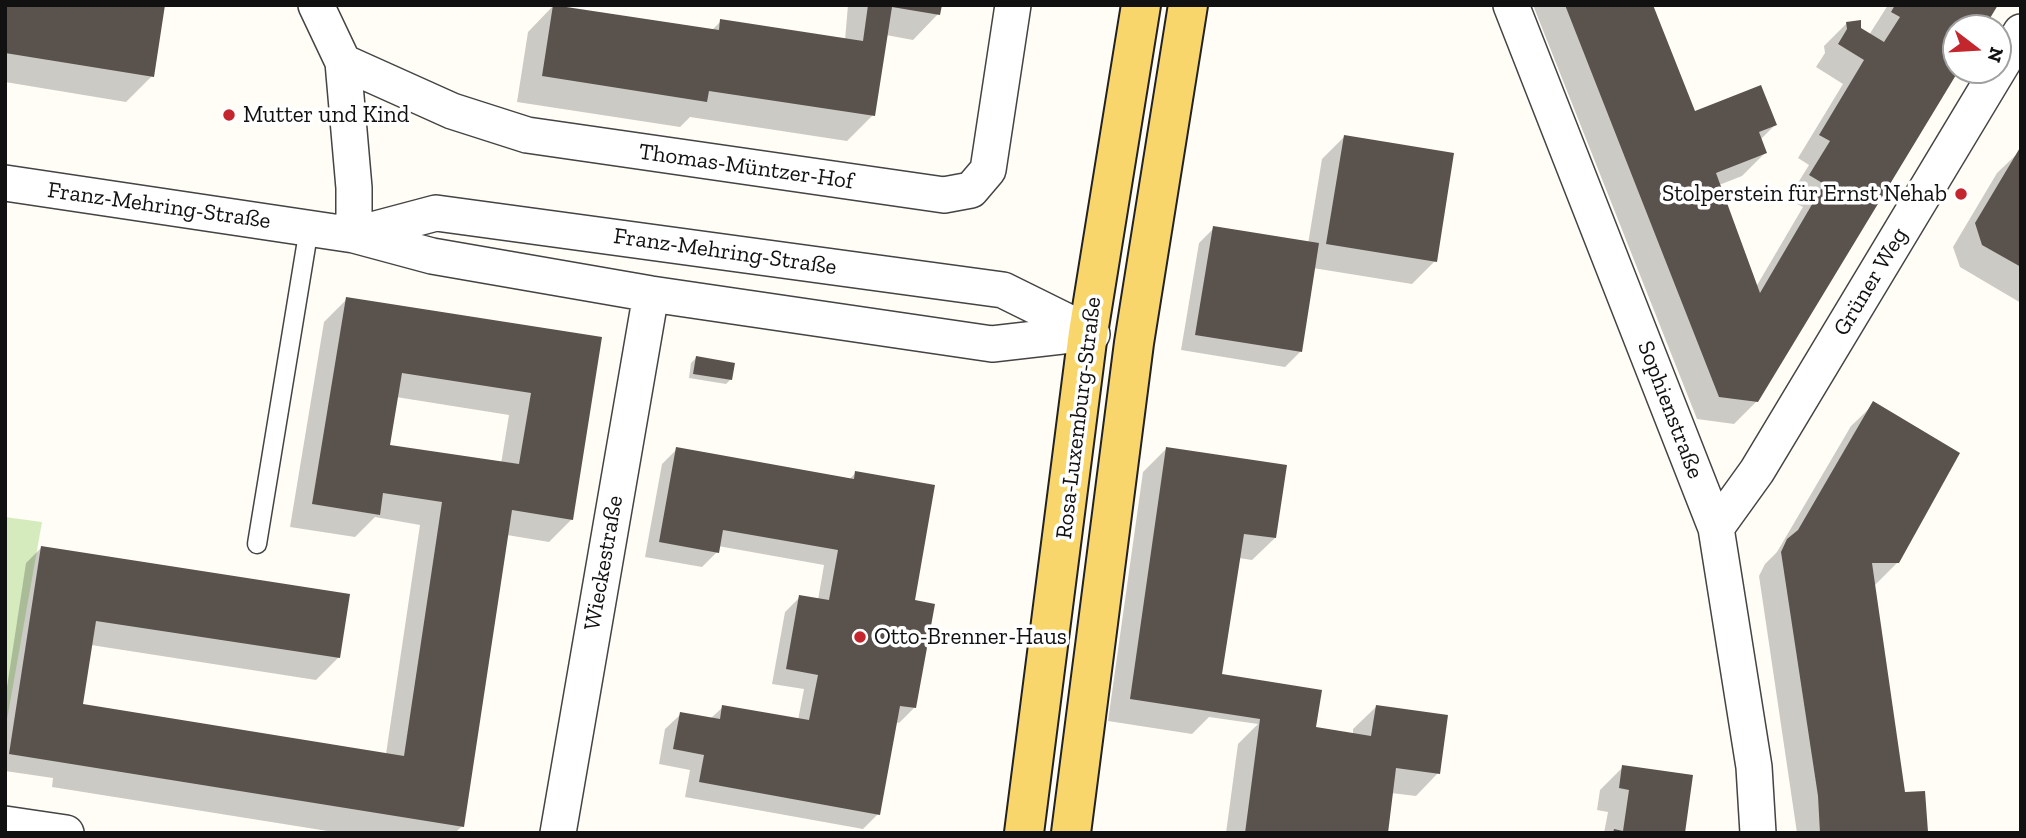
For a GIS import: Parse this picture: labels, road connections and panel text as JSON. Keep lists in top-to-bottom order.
{
  "streets": {
    "main road": ["Rosa-Luxemburg-Straße"],
    "street": [
      "Thomas-Müntzer-Hof",
      "Franz-Mehring-Straße",
      "Grüner Weg",
      "Sophienstraße",
      "Wieckestraße"
    ]
  },
  "crossings": [
    ["Franz-Mehring-Straße", "Rosa-Luxemburg-Straße"],
    ["Franz-Mehring-Straße", "Wieckestraße"],
    ["Grüner Weg", "Sophienstraße"]
  ],
  "places": ["Mutter und Kind", "Stolperstein für Ernst Nehab", "Otto-Brenner-Haus"],
  "north": "right"
}
